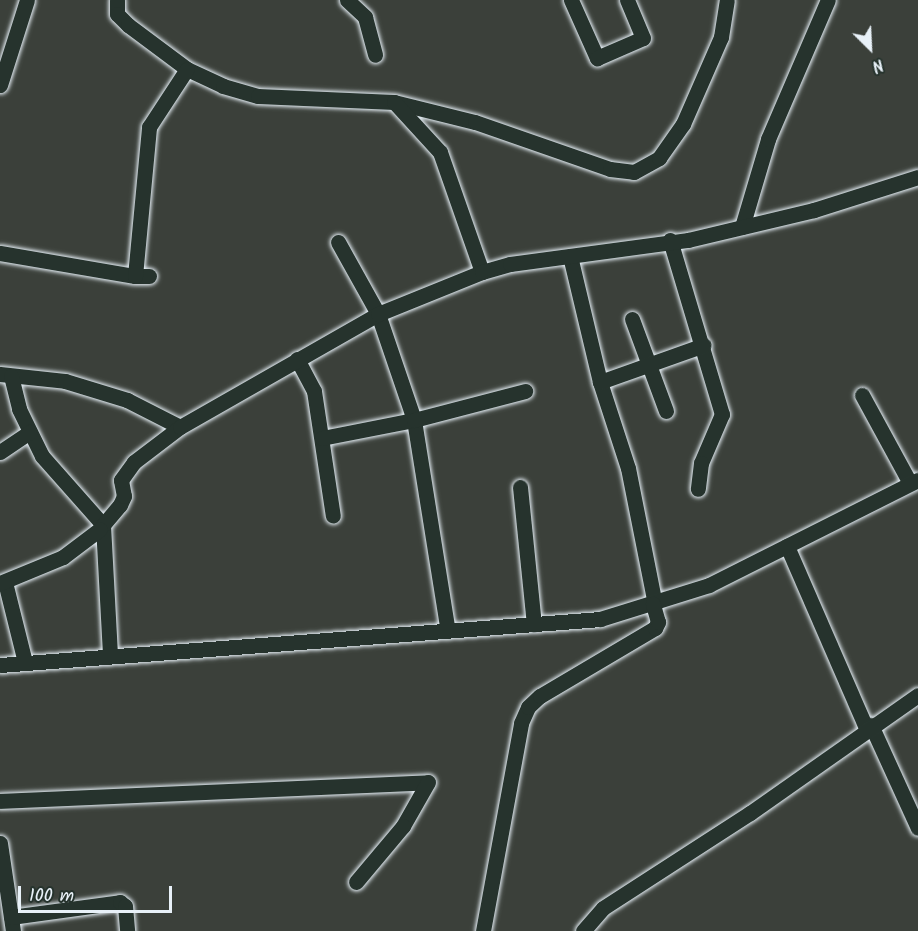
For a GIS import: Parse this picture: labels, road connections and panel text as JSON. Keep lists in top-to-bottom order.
{
  "scale_bar": "100 m",
  "north": "bottom right"
}
